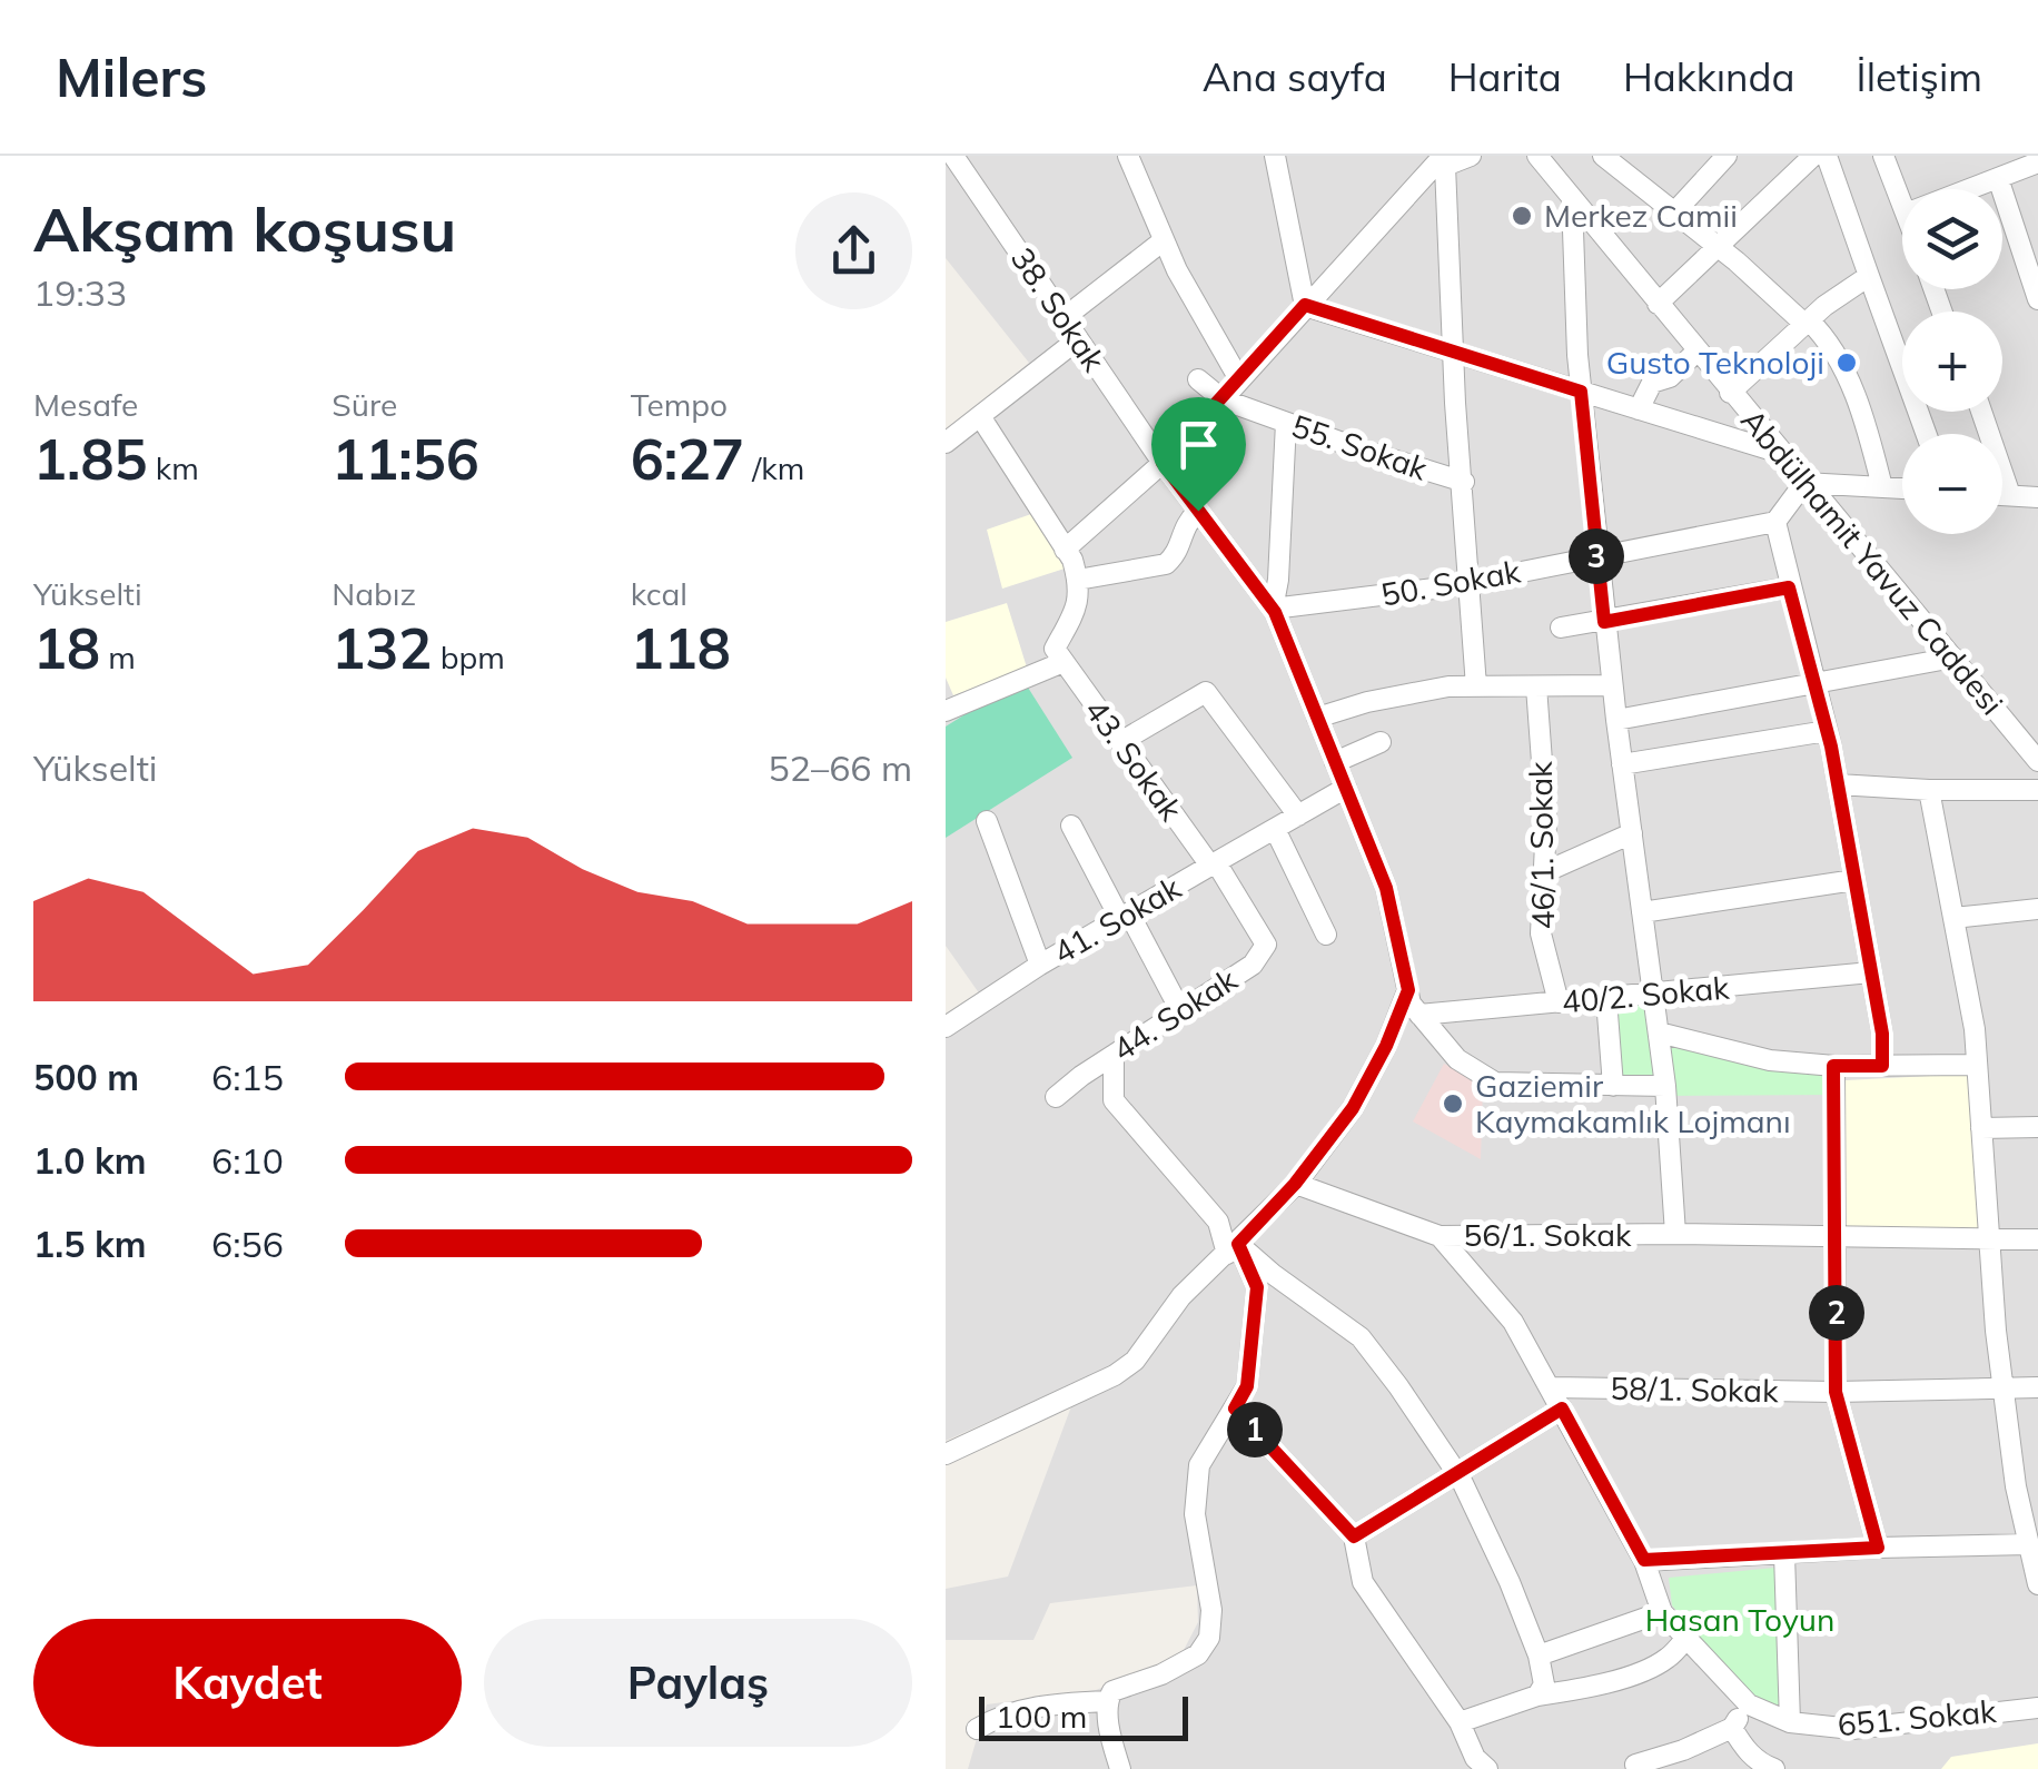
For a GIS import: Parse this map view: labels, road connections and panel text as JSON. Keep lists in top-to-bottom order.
{
  "streets": {
    "street": [
      "38. Sokak",
      "55. Sokak",
      "Abdülhamit Yavuz Caddesi",
      "50. Sokak",
      "43. Sokak",
      "46/1. Sokak",
      "41. Sokak",
      "40/2. Sokak",
      "44. Sokak",
      "56/1. Sokak",
      "58/1. Sokak",
      "651. Sokak"
    ]
  },
  "crossings": [
    ["38. Sokak", "50. Sokak"],
    ["43. Sokak", "41. Sokak"],
    ["43. Sokak", "44. Sokak"],
    ["46/1. Sokak", "40/2. Sokak"],
    ["41. Sokak", "44. Sokak"],
    ["56/1. Sokak", "651. Sokak"],
    ["58/1. Sokak", "651. Sokak"]
  ],
  "parks": ["Hasan Toyun"],
  "places": ["Merkez Camii", "Gusto Teknoloji", "Gaziemir Kaymakamlık Lojmanı"],
  "scale_bar": "100 m",
  "page": {
    "header": "Milers",
    "nav": [
      "Ana sayfa",
      "Harita",
      "Hakkında",
      "İletişim"
    ],
    "heading": ["Akşam koşusu", "19:33"],
    "map_buttons": ["+", "−"],
    "stats": [
      ["Mesafe", "1.85 km"],
      ["Süre", "11:56"],
      ["Tempo", "6:27 /km"],
      ["Yükselti", "18 m"],
      ["Nabız", "132 bpm"],
      ["kcal", "118"]
    ],
    "pins": ["3", "2", "1"],
    "chart": ["Yükselti", "52–66 m"],
    "list": [
      {
        "name": "500 m",
        "note": "6:15"
      },
      {
        "name": "1.0 km",
        "note": "6:10"
      },
      {
        "name": "1.5 km",
        "note": "6:56"
      }
    ],
    "buttons": ["Kaydet", "Paylaş"],
    "scale": "100 m"
  }
}
